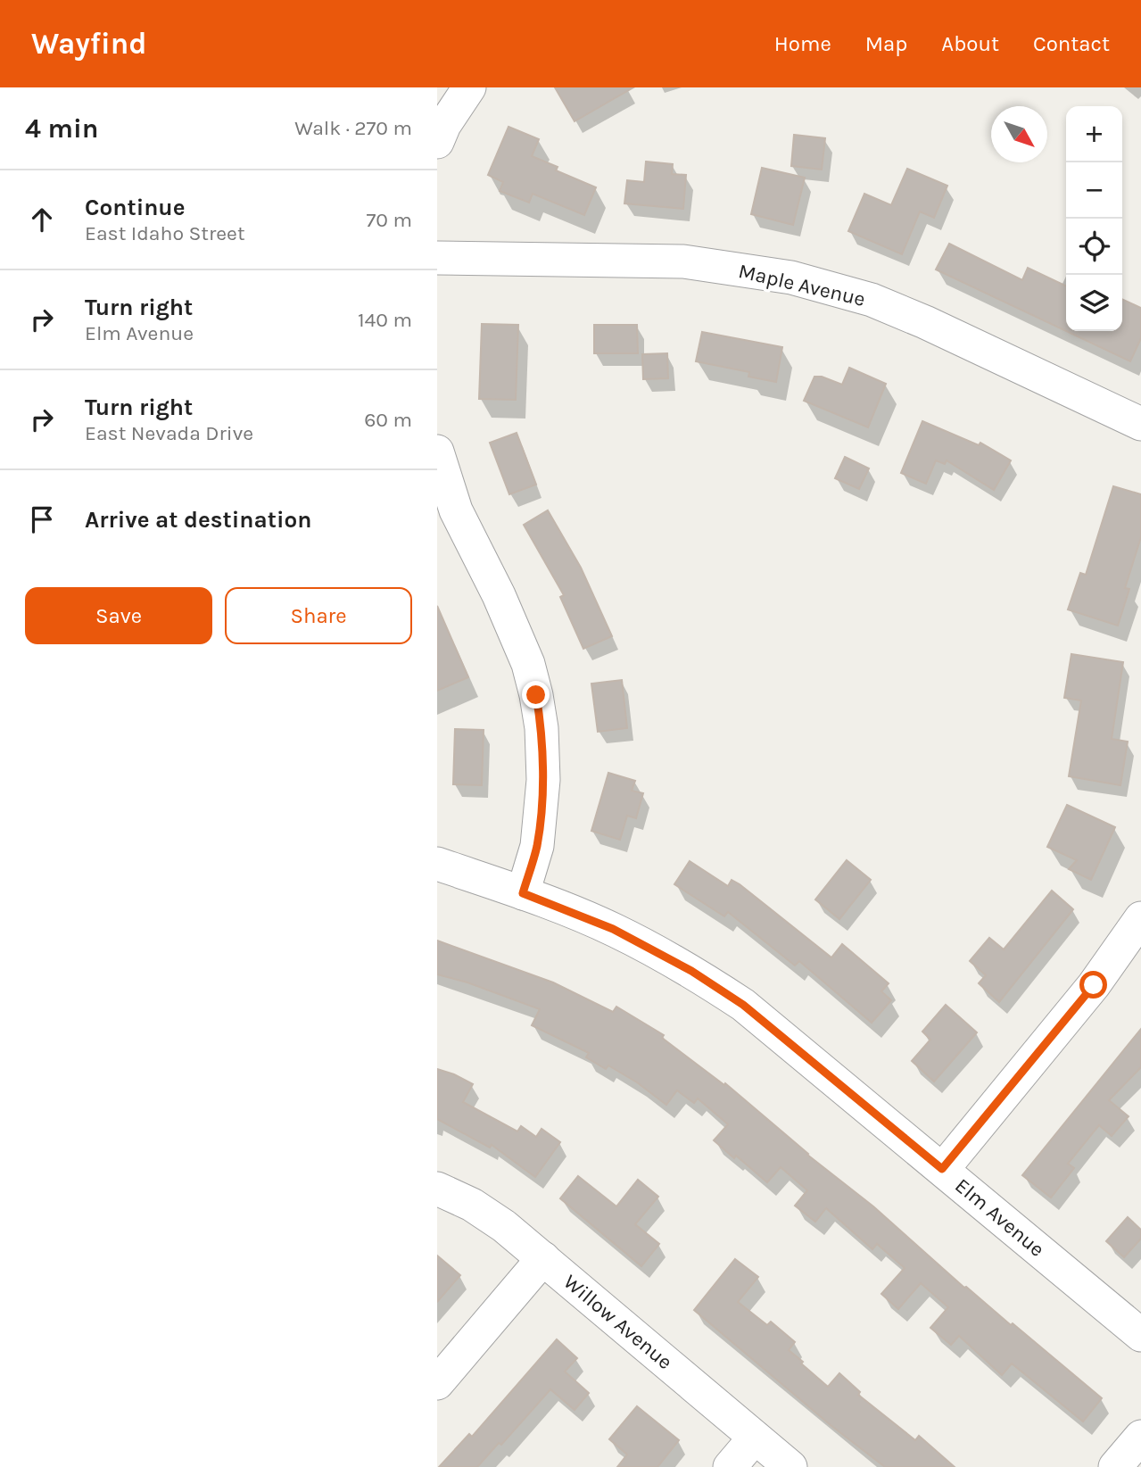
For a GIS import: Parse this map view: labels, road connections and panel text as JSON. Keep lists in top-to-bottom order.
{
  "streets": {
    "street": ["Maple Avenue", "Elm Avenue", "Willow Avenue"]
  },
  "north": "bottom right",
  "page": {
    "header": "Wayfind",
    "nav": [
      "Home",
      "Map",
      "About",
      "Contact"
    ],
    "heading": ["4 min", "Walk · 270 m"],
    "map_buttons": ["+", "−"],
    "list": [
      ["Continue", "East Idaho Street", "70 m"],
      ["Turn right", "Elm Avenue", "140 m"],
      ["Turn right", "East Nevada Drive", "60 m"],
      "Arrive at destination"
    ],
    "buttons": ["Save", "Share"]
  }
}
